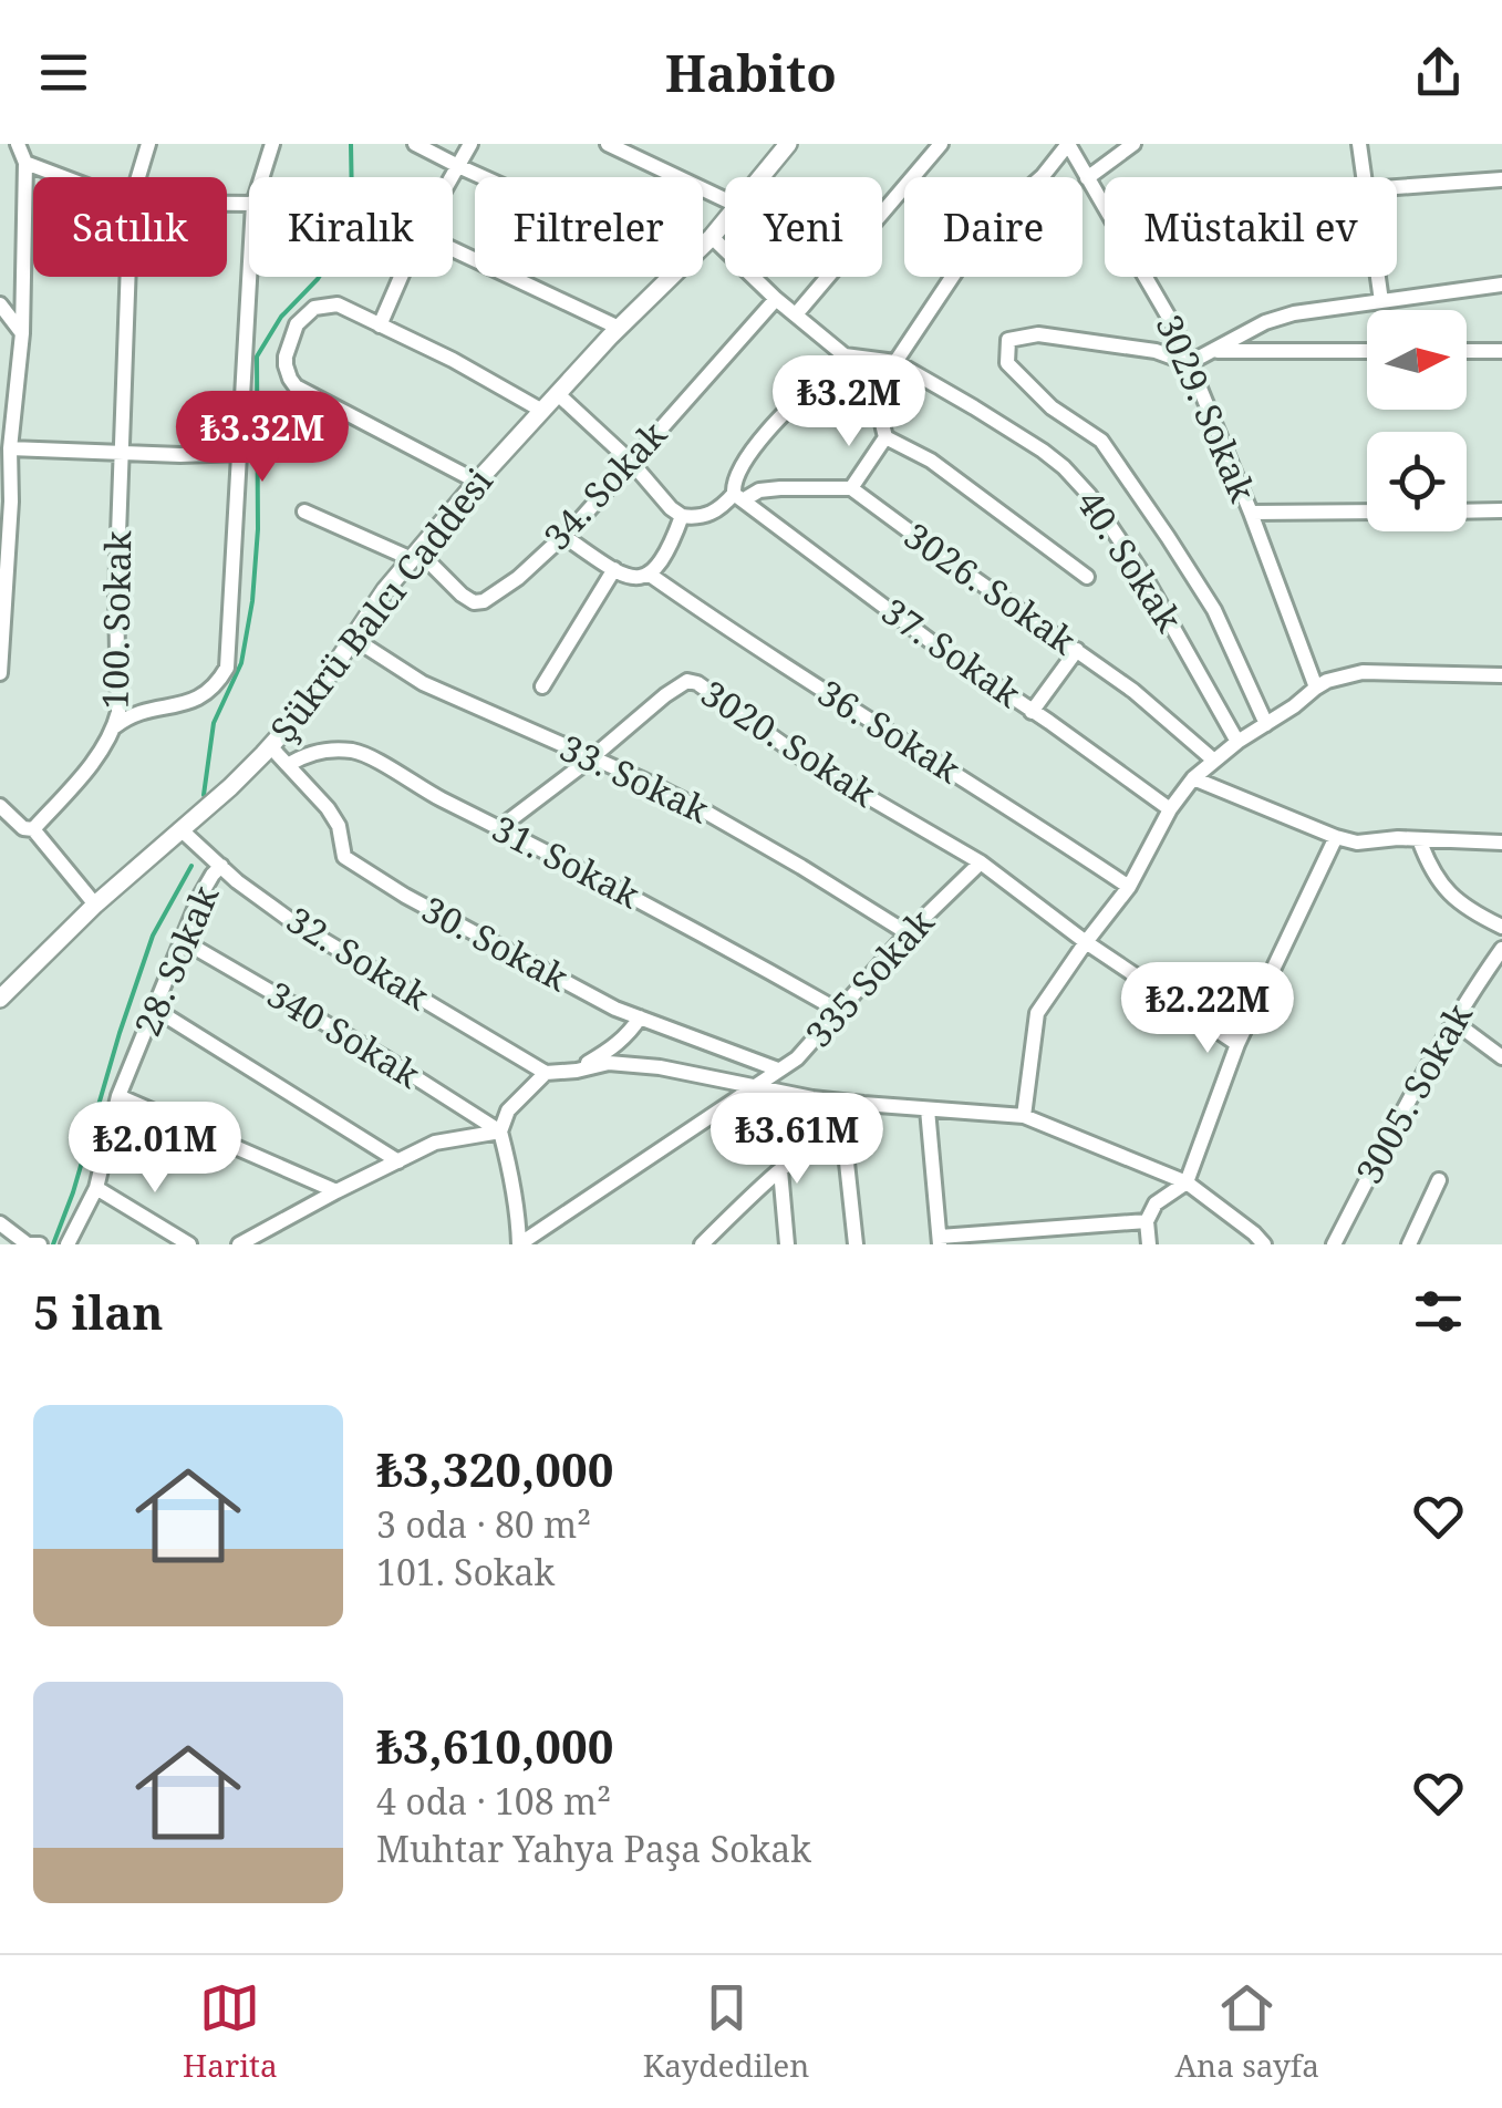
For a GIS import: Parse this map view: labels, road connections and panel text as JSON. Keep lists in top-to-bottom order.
{
  "streets": {
    "street": [
      "3029. Sokak",
      "34. Sokak",
      "40. Sokak",
      "3026. Sokak",
      "Şükrü Balcı Caddesi",
      "100. Sokak",
      "37. Sokak",
      "36. Sokak",
      "3020. Sokak",
      "33. Sokak",
      "31. Sokak",
      "30. Sokak",
      "32. Sokak",
      "28. Sokak",
      "335 Sokak",
      "340 Sokak",
      "3005. Sokak"
    ]
  },
  "crossings": [
    ["34. Sokak", "40. Sokak"],
    ["34. Sokak", "Şükrü Balcı Caddesi"],
    ["40. Sokak", "Şükrü Balcı Caddesi"],
    ["Şükrü Balcı Caddesi", "33. Sokak"],
    ["Şükrü Balcı Caddesi", "30. Sokak"],
    ["Şükrü Balcı Caddesi", "32. Sokak"],
    ["3020. Sokak", "33. Sokak"],
    ["3020. Sokak", "31. Sokak"],
    ["3020. Sokak", "335 Sokak"],
    ["33. Sokak", "335 Sokak"],
    ["31. Sokak", "30. Sokak"],
    ["31. Sokak", "335 Sokak"],
    ["30. Sokak", "335 Sokak"],
    ["32. Sokak", "28. Sokak"],
    ["28. Sokak", "340 Sokak"]
  ],
  "north": "right",
  "page": {
    "header": "Habito",
    "chip": [
      "Satılık",
      "Kiralık",
      "Filtreler",
      "Yeni",
      "Daire",
      "Müstakil ev"
    ],
    "price": [
      "₺3.2M",
      "₺3.32M",
      "₺2.22M",
      "₺3.61M",
      "₺2.01M"
    ],
    "heading": "5 ilan",
    "list": [
      {
        "name": "₺3,320,000",
        "note": "3 oda · 80 m² · 101. Sokak"
      },
      {
        "name": "₺3,610,000",
        "note": "4 oda · 108 m² · Muhtar Yahya Paşa Sokak"
      }
    ],
    "tabs": ["Harita", "Kaydedilen", "Ana sayfa"]
  }
}
